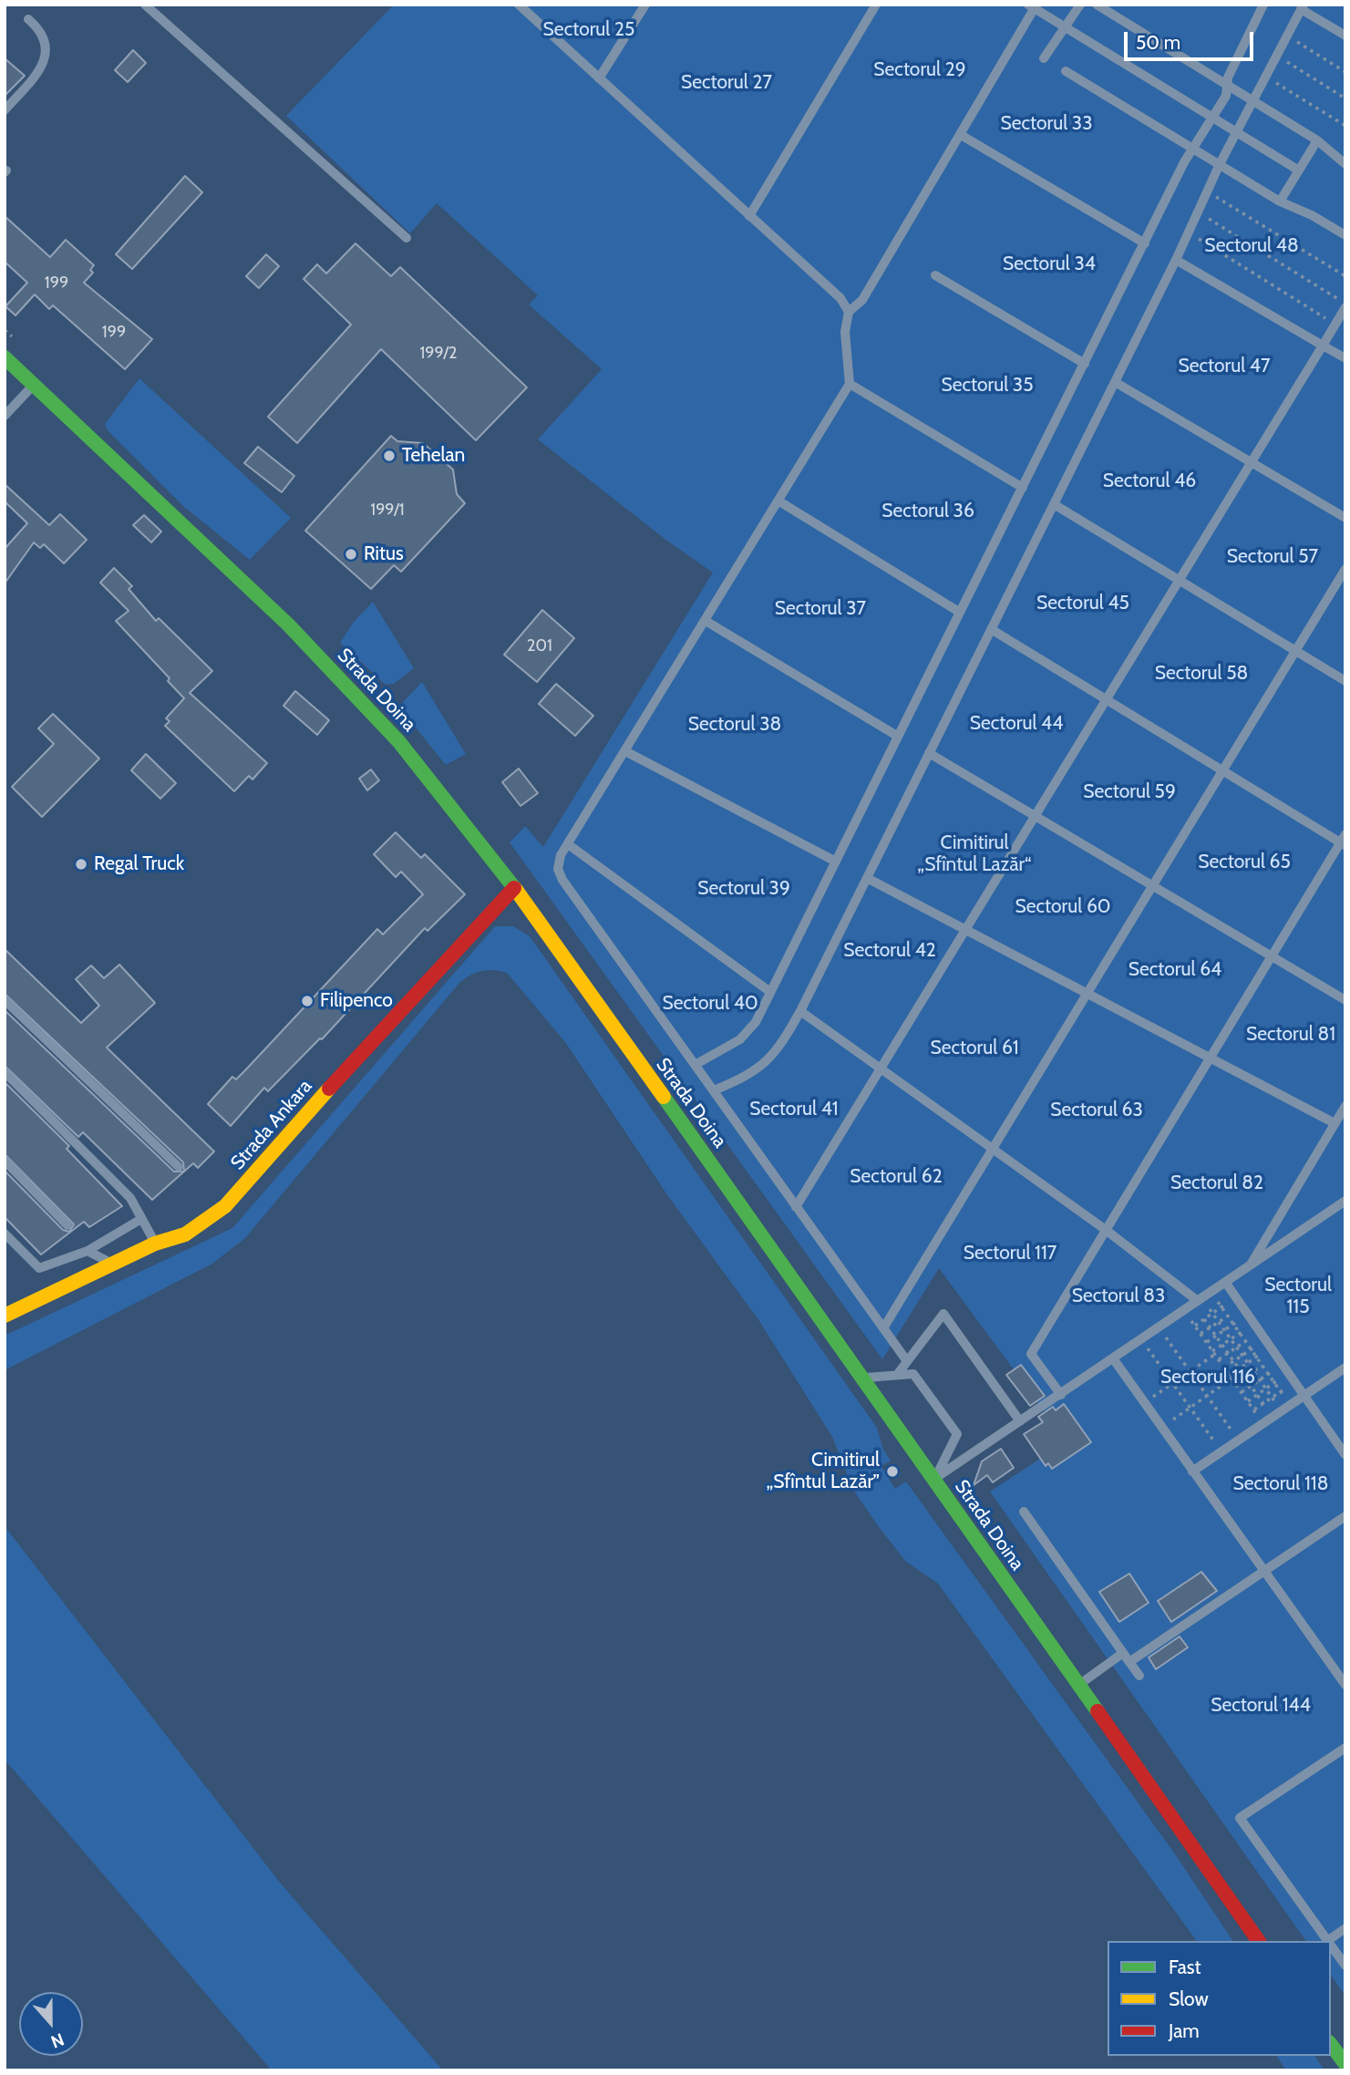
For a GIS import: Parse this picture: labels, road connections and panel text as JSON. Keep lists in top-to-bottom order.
{
  "streets": {
    "main road": ["Strada Doina", "Strada Ankara"]
  },
  "crossings": [
    ["Strada Doina", "Strada Ankara"]
  ],
  "parks": [
    "Sectorul 25",
    "Sectorul 29",
    "Sectorul 27",
    "Sectorul 33",
    "Sectorul 48",
    "Sectorul 34",
    "Sectorul 47",
    "Sectorul 35",
    "Sectorul 46",
    "Sectorul 36",
    "Sectorul 57",
    "Sectorul 45",
    "Sectorul 37",
    "Sectorul 58",
    "Sectorul 44",
    "Sectorul 38",
    "Sectorul 59",
    "Cimitirul „Sfîntul Lazăr“",
    "Sectorul 65",
    "Sectorul 39",
    "Sectorul 60",
    "Sectorul 42",
    "Sectorul 64",
    "Sectorul 40",
    "Sectorul 81",
    "Sectorul 61",
    "Sectorul 41",
    "Sectorul 63",
    "Sectorul 62",
    "Sectorul 82",
    "Sectorul 117",
    "Sectorul 115",
    "Sectorul 83",
    "Sectorul 116",
    "Sectorul 118",
    "Sectorul 144"
  ],
  "places": [
    "Tehelan",
    "Ritus",
    "Regal Truck",
    "Filipenco",
    "Cimitirul „Sfîntul Lazăr”"
  ],
  "house_numbers": [
    "199",
    "199",
    "199/2",
    "199/1",
    "201"
  ],
  "legend": ["Fast", "Slow", "Jam"],
  "scale_bar": "50 m",
  "north": "bottom"
}
